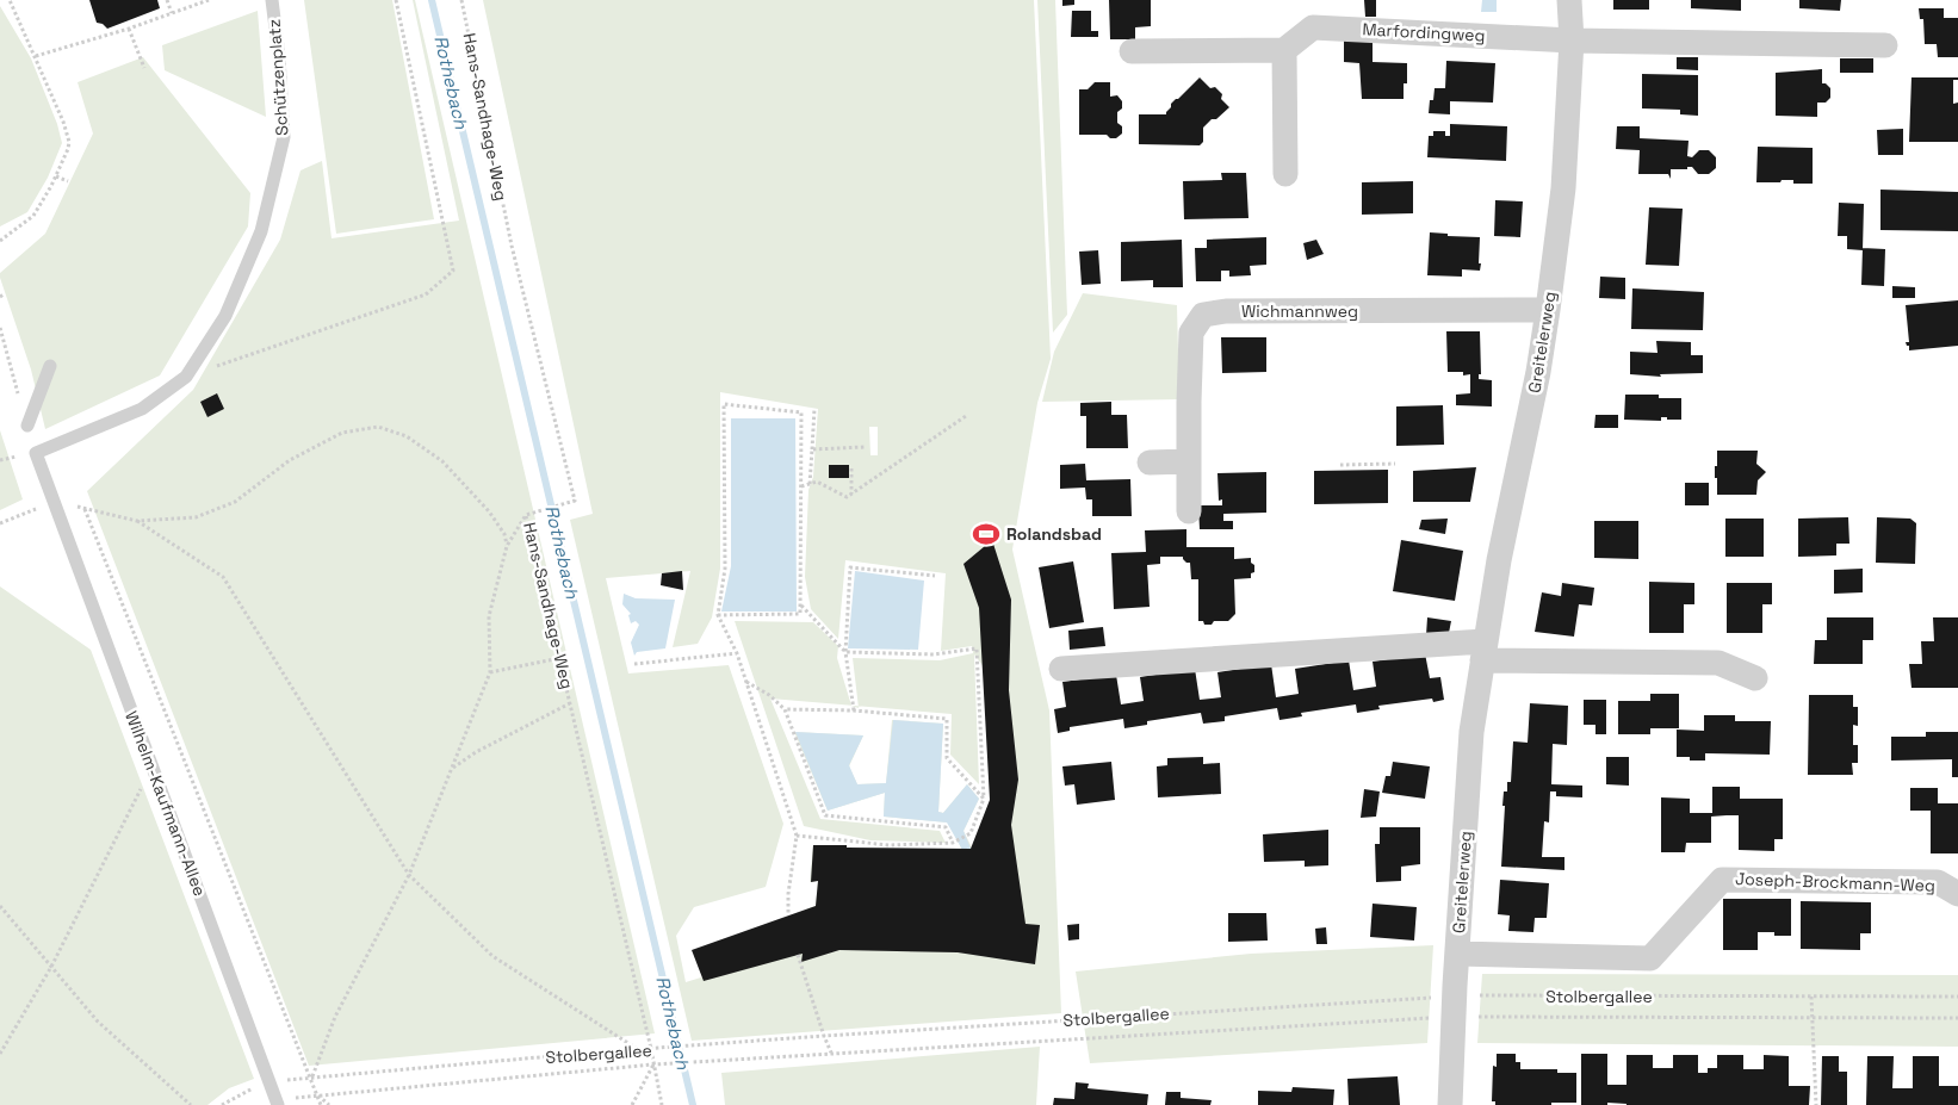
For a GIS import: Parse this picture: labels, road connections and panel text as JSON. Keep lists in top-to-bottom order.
{
  "streets": {
    "street": [
      "Marfordingweg",
      "Wichmannweg",
      "Greitelerweg",
      "Joseph-Brockmann-Weg"
    ],
    "lane": ["Schützenplatz", "Wilhelm-Kaufmann-Allee"],
    "path": ["Hans-Sandhage-Weg", "Stolbergallee"]
  },
  "crossings": [
    ["Marfordingweg", "Greitelerweg"],
    ["Schützenplatz", "Wilhelm-Kaufmann-Allee"],
    ["Hans-Sandhage-Weg", "Stolbergallee"],
    ["Wichmannweg", "Greitelerweg"],
    ["Greitelerweg", "Joseph-Brockmann-Weg"],
    ["Greitelerweg", "Stolbergallee"],
    ["Wilhelm-Kaufmann-Allee", "Stolbergallee"]
  ],
  "water": ["Rothebach"],
  "places": {
    "sports": ["Rolandsbad"]
  }
}
